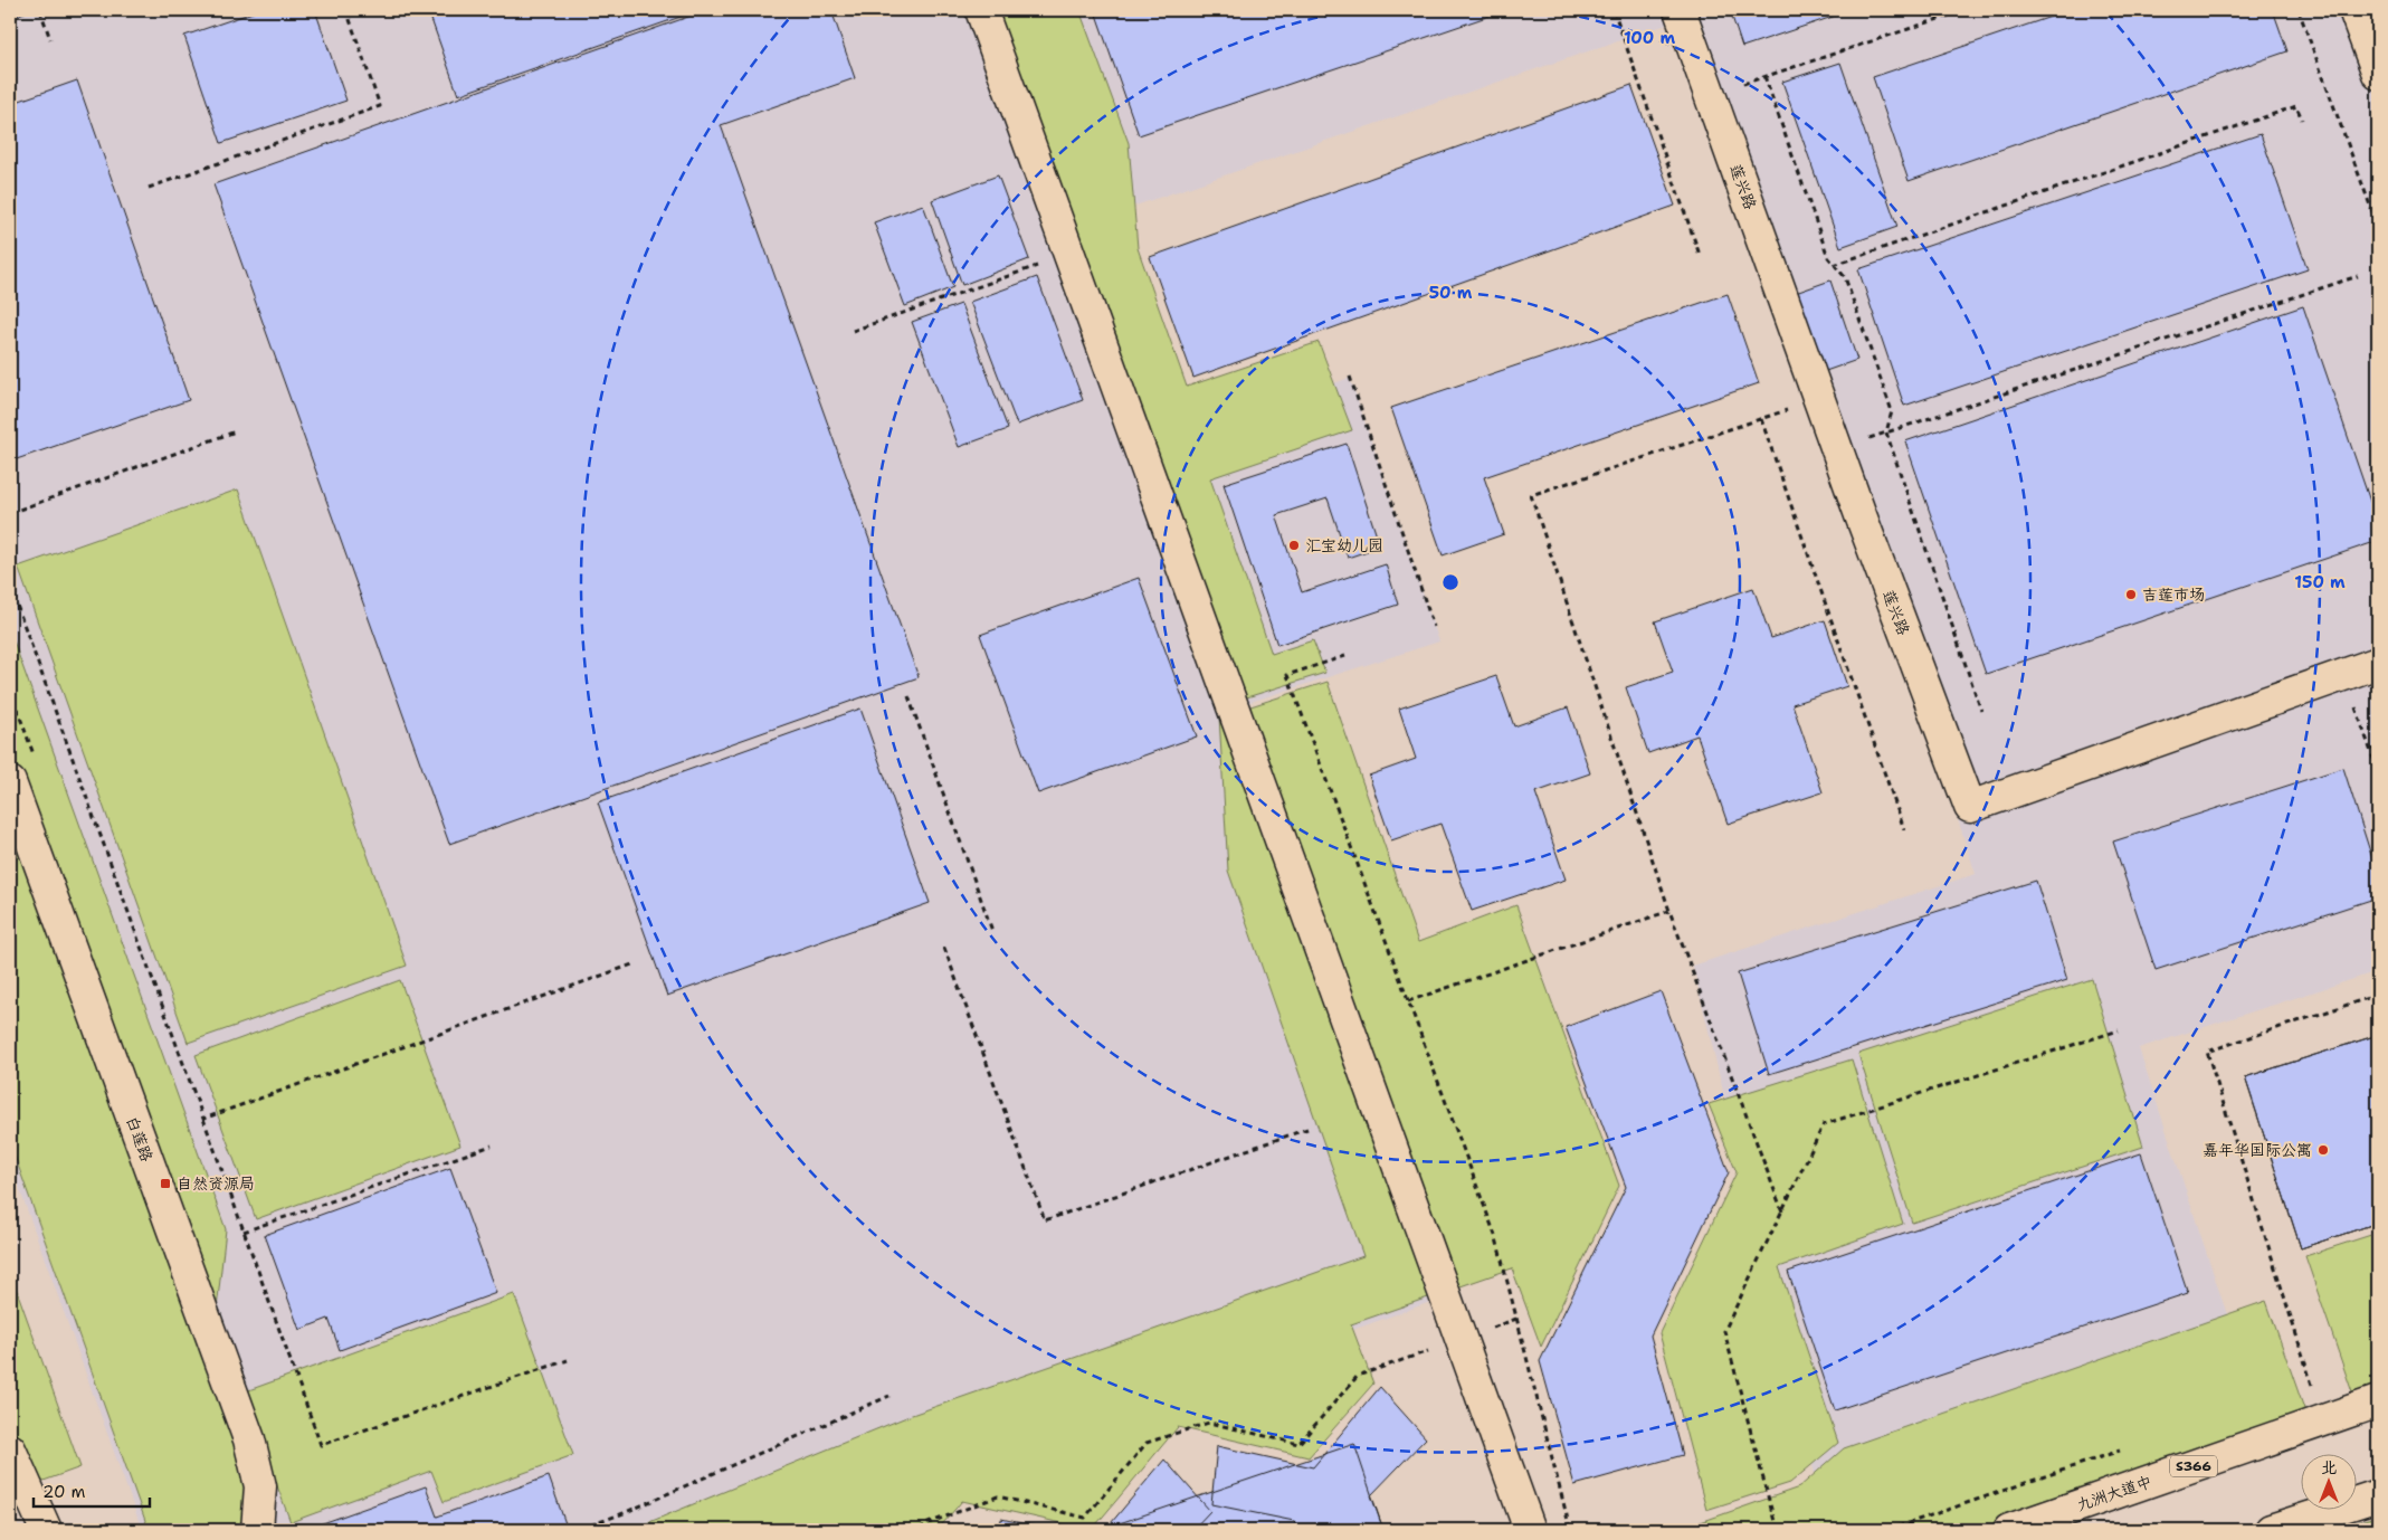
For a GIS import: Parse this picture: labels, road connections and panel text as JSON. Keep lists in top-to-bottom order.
{
  "streets": {
    "street": [
      "莲兴路",
      "白莲路",
      "S366",
      "九洲大道中"
    ]
  },
  "places": {
    "other": ["汇宝幼儿园", "吉莲市场", "嘉年华国际公寓"],
    "transit": ["自然资源局"]
  },
  "scale_bar": "20 m",
  "north": "top",
  "rings": ["100 m", "50 m", "150 m"]
}
